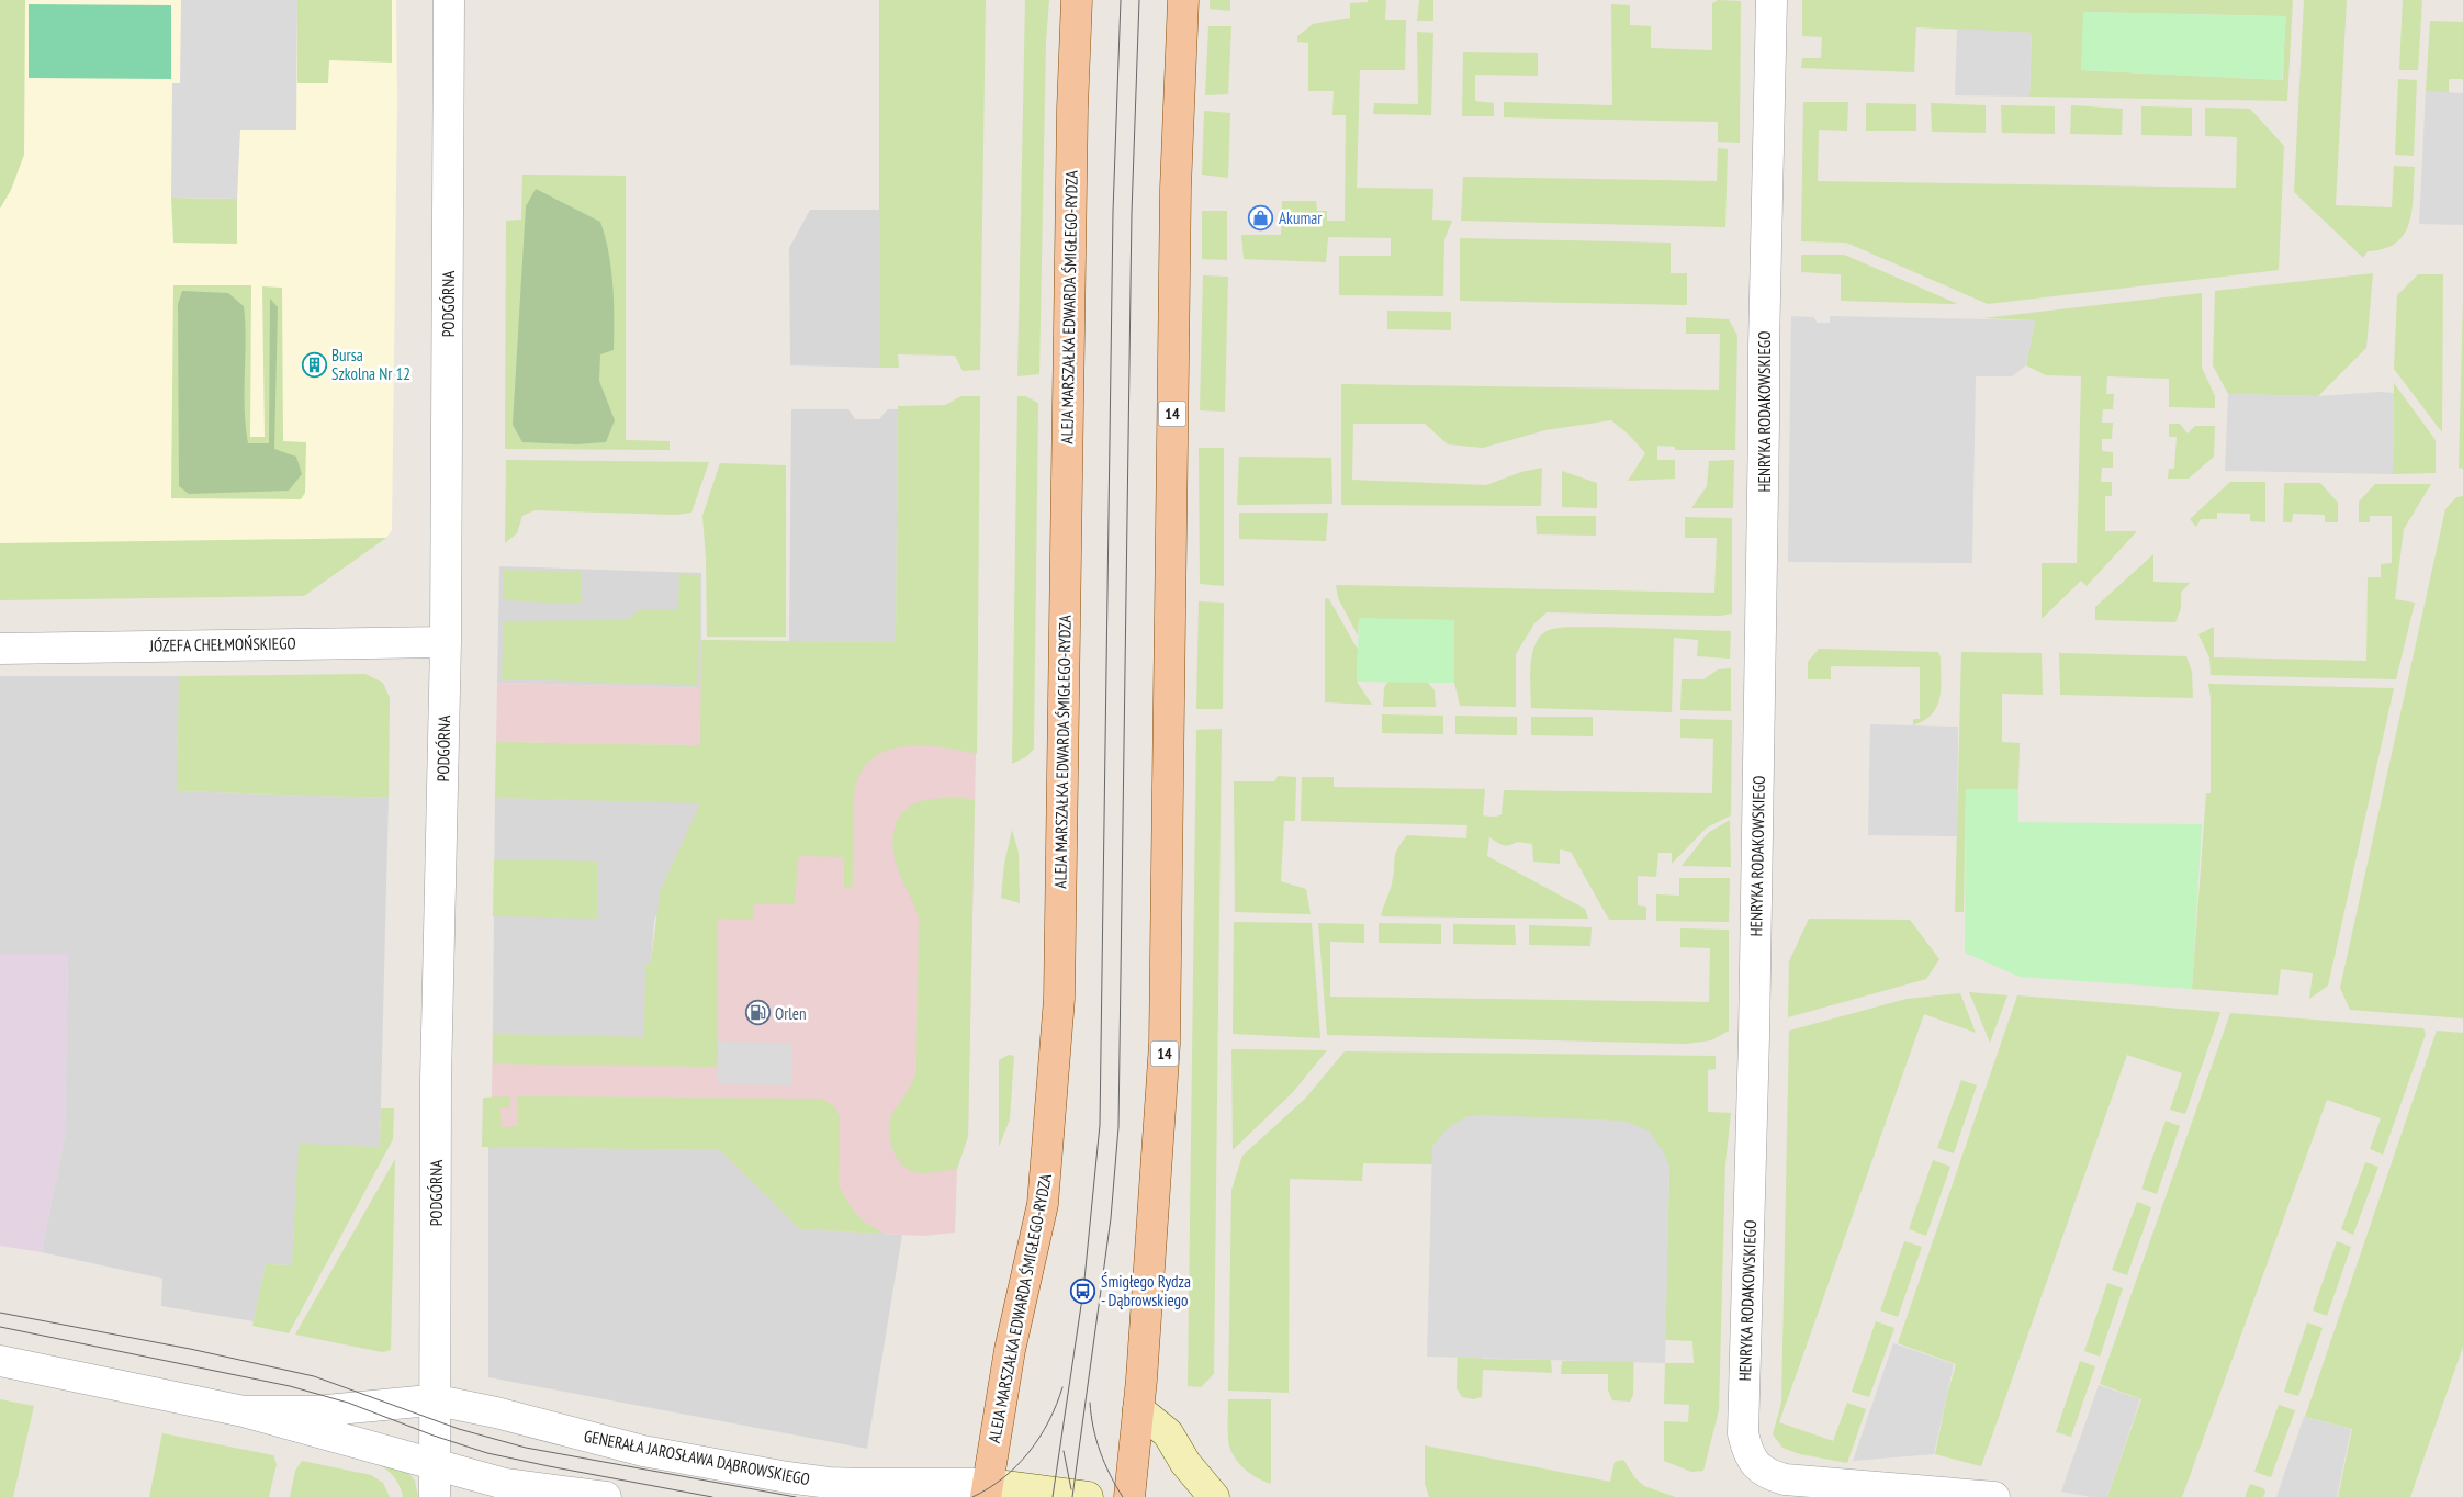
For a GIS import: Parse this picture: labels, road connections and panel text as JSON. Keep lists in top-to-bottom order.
{
  "streets": {
    "main road": ["ALEJA MARSZAŁKA EDWARDA ŚMIGŁEGO-RYDZA", "14", "GENERAŁA JAROSŁAWA DĄBROWSKIEGO"],
    "street": ["PODGÓRNA", "HENRYKA RODAKOWSKIEGO", "JÓZEFA CHEŁMOŃSKIEGO"]
  },
  "crossings": [
    ["PODGÓRNA", "JÓZEFA CHEŁMOŃSKIEGO"],
    ["PODGÓRNA", "GENERAŁA JAROSŁAWA DĄBROWSKIEGO"],
    ["ALEJA MARSZAŁKA EDWARDA ŚMIGŁEGO-RYDZA", "GENERAŁA JAROSŁAWA DĄBROWSKIEGO"]
  ],
  "places": {
    "shop": ["Akumar"],
    "building": ["Bursa Szkolna Nr 12"],
    "fuel station": ["Orlen"],
    "bus stop": ["Śmigłego Rydza - Dąbrowskiego"]
  }
}
